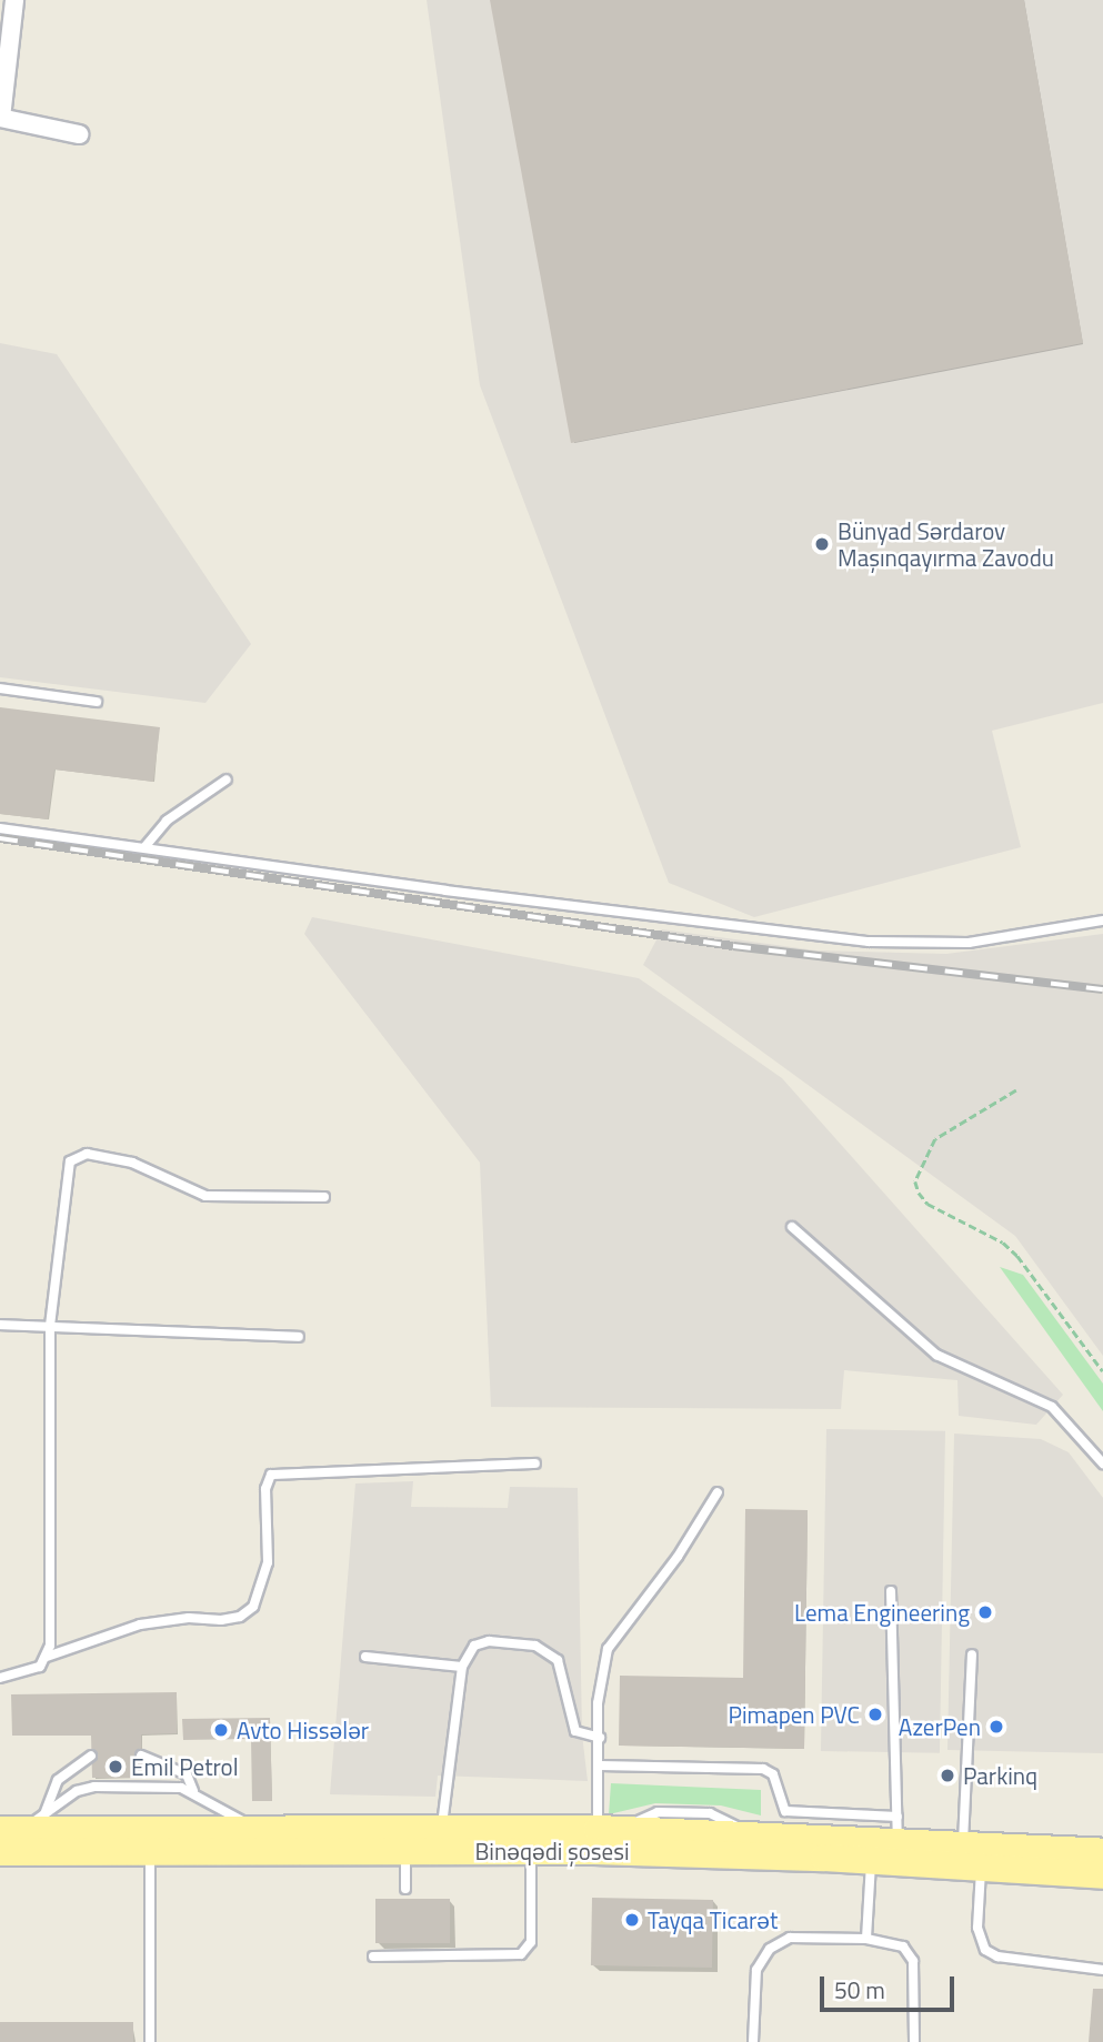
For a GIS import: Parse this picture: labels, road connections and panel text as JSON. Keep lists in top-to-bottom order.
{
  "streets": {
    "main road": ["Binəqədi şosesi"]
  },
  "places": [
    "Bünyad Sərdarov Maşınqayırma Zavodu",
    "Lema Engineering",
    "Pimapen PVC",
    "AzerPen",
    "Avto Hissələr",
    "Emil Petrol",
    "Parkinq",
    "Tayqa Ticarət"
  ],
  "scale_bar": "50 m"
}
